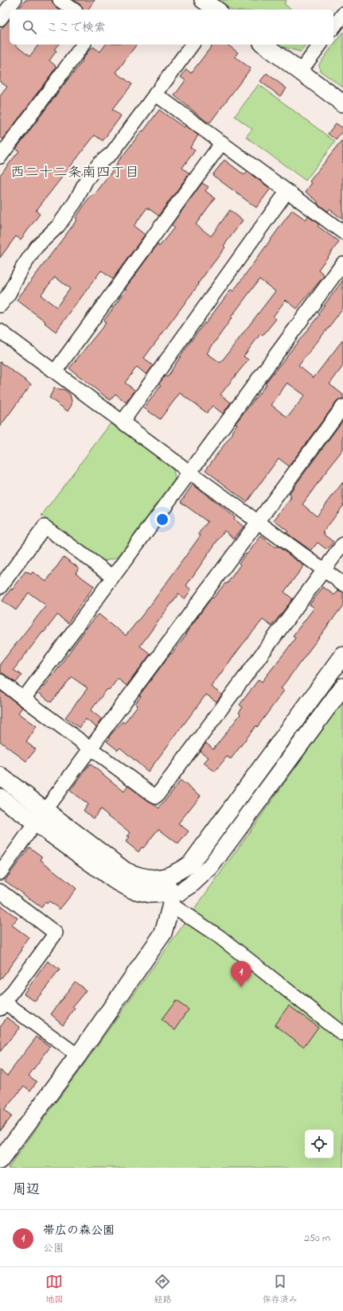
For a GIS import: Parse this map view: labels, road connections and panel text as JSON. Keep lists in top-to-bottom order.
{
  "districts": ["西二十二条南四丁目"],
  "page": {
    "search": "ここで検索",
    "pins": "1",
    "heading": "周辺",
    "list": [
      {
        "mark": "1",
        "name": "帯広の森公園",
        "note": "公園",
        "value": "250 m"
      }
    ],
    "nav": ["地図", "経路", "保存済み"]
  }
}
